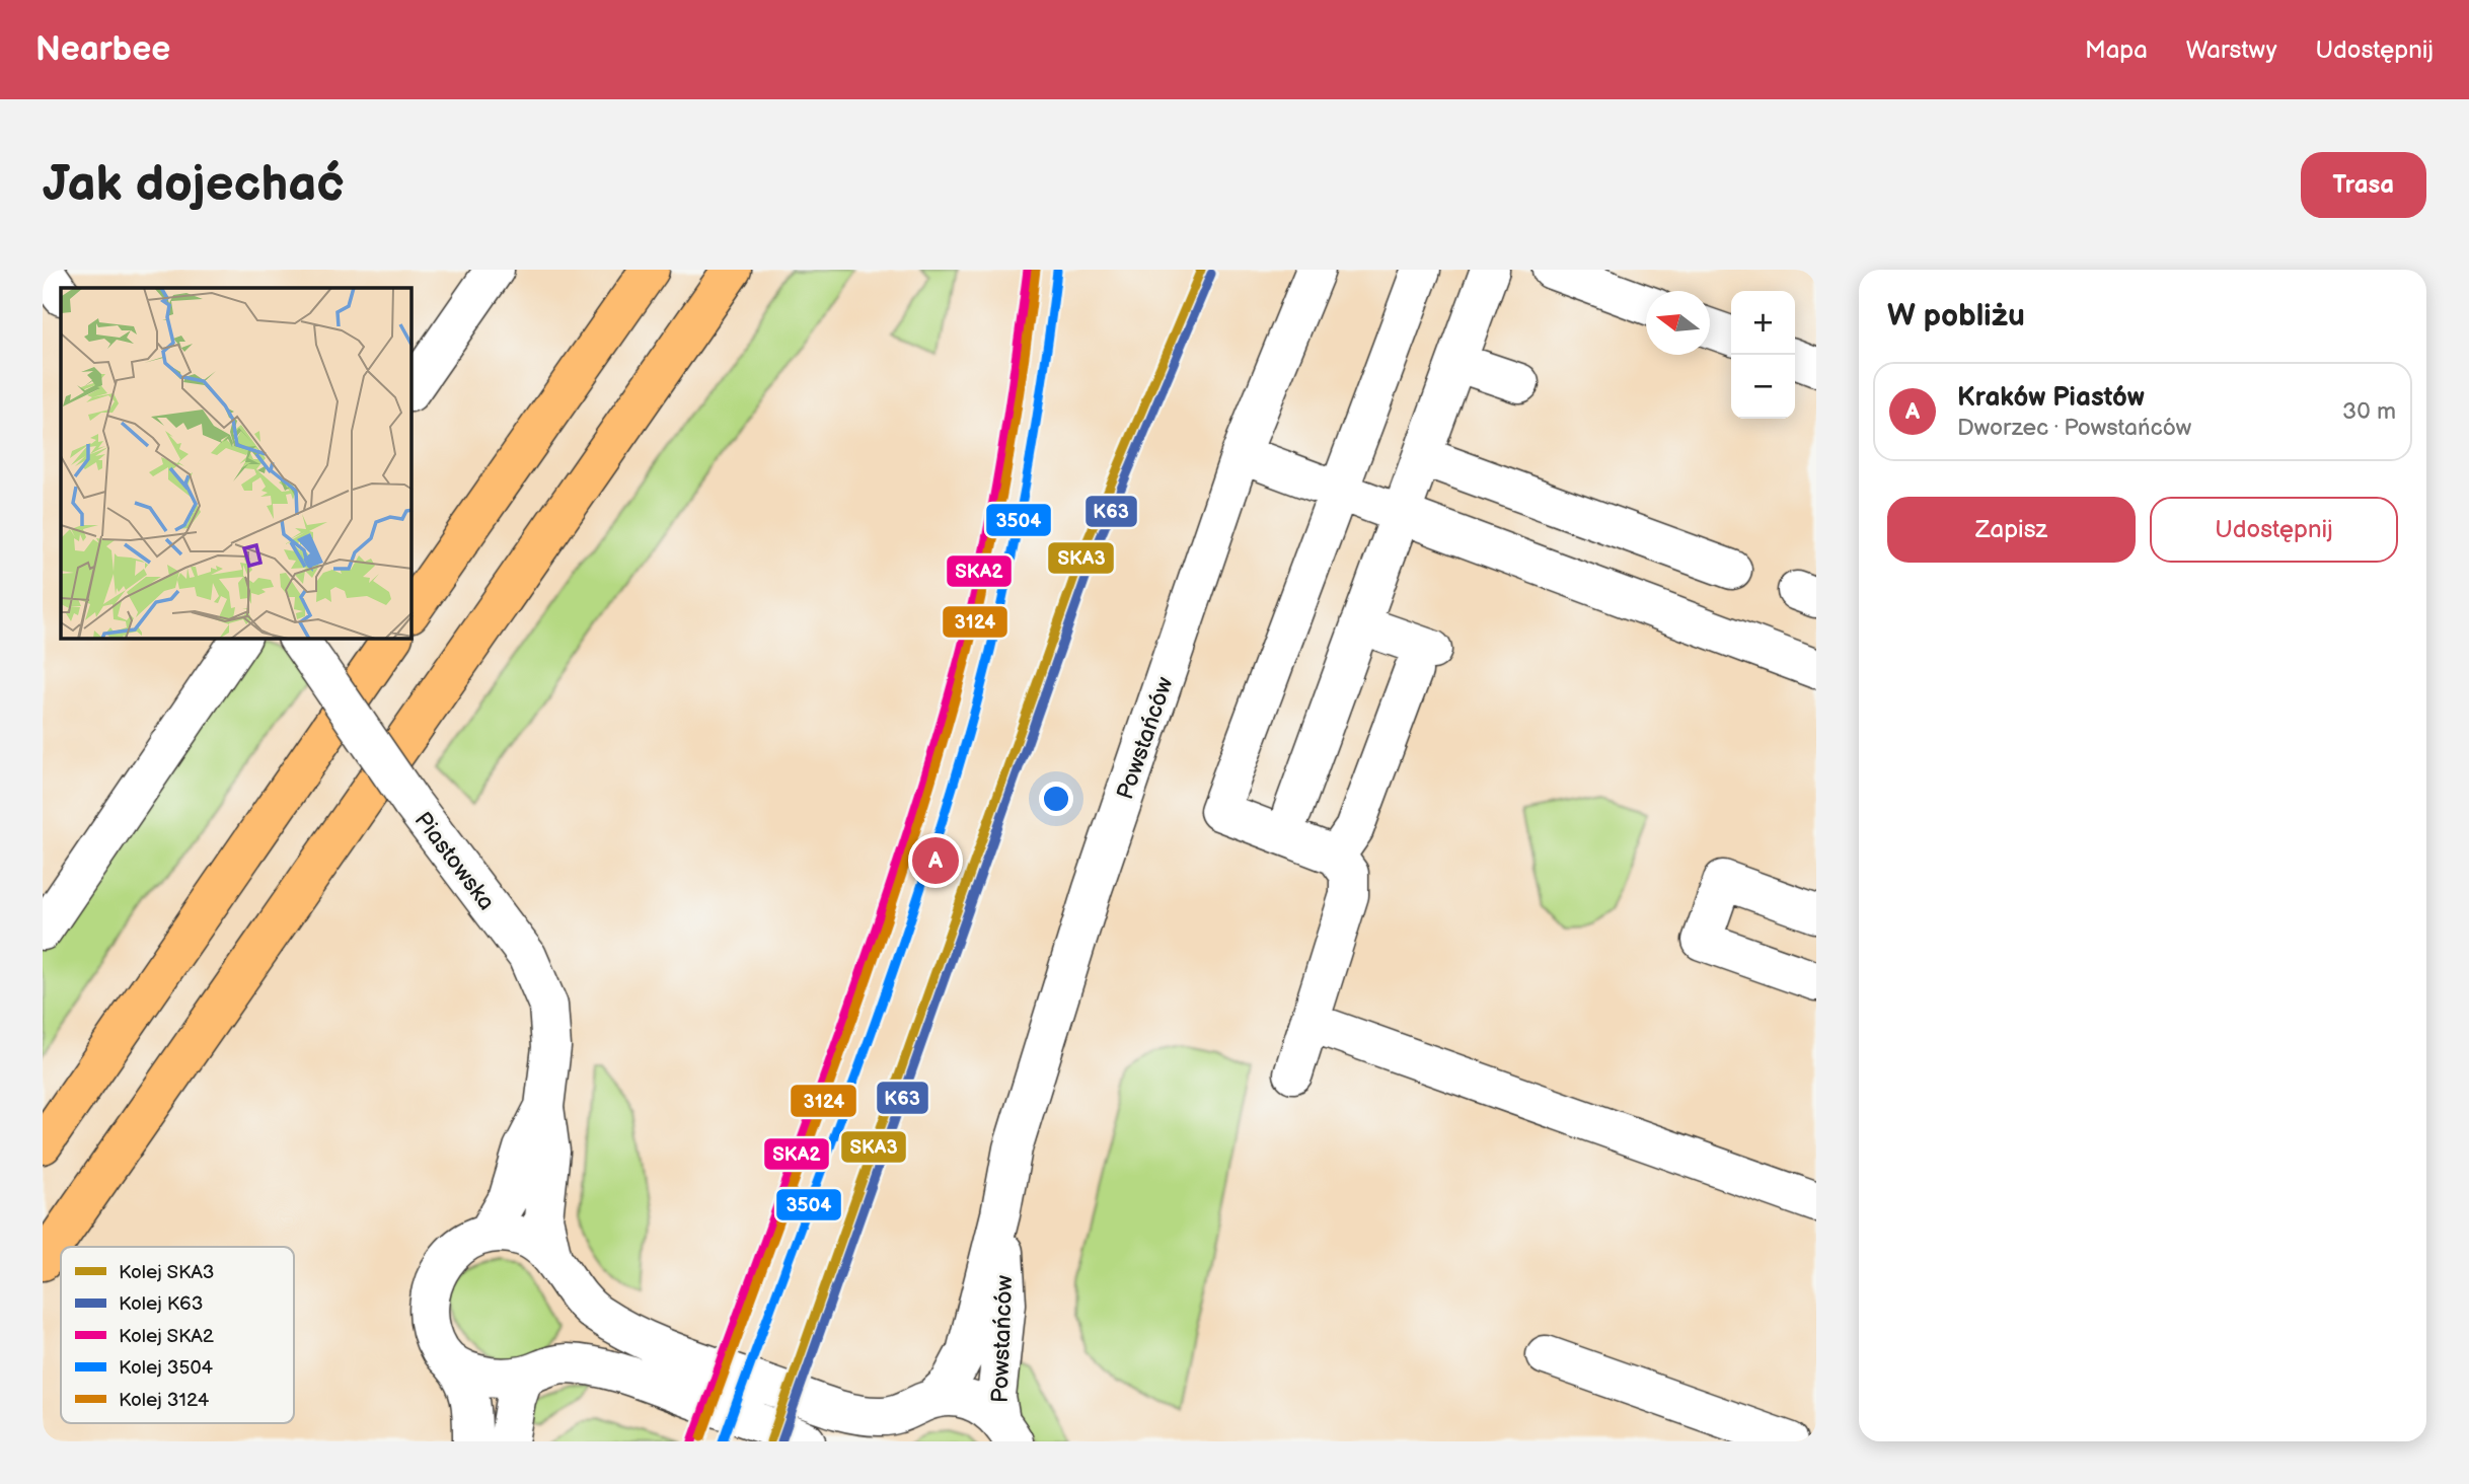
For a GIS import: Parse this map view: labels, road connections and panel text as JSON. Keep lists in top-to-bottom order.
{
  "streets": {
    "street": ["Powstańców", "Piastowska"]
  },
  "lines": [
    "rail line SKA3",
    "rail line SKA2",
    "rail line 3124",
    "rail line 3504",
    "rail line K63"
  ],
  "legend": [
    "Kolej SKA3",
    "Kolej K63",
    "Kolej SKA2",
    "Kolej 3504",
    "Kolej 3124"
  ],
  "north": "left",
  "page": {
    "header": "Nearbee",
    "nav": ["Mapa", "Warstwy", "Udostępnij"],
    "buttons": [
      "Trasa",
      ["Zapisz", "Udostępnij"]
    ],
    "title": "Jak dojechać",
    "heading": "W pobliżu",
    "map_buttons": ["+", "−"],
    "list": [
      {
        "mark": "A",
        "name": "Kraków Piastów",
        "note": "Dworzec · Powstańców",
        "value": "30 m"
      }
    ],
    "pins": "A"
  }
}
